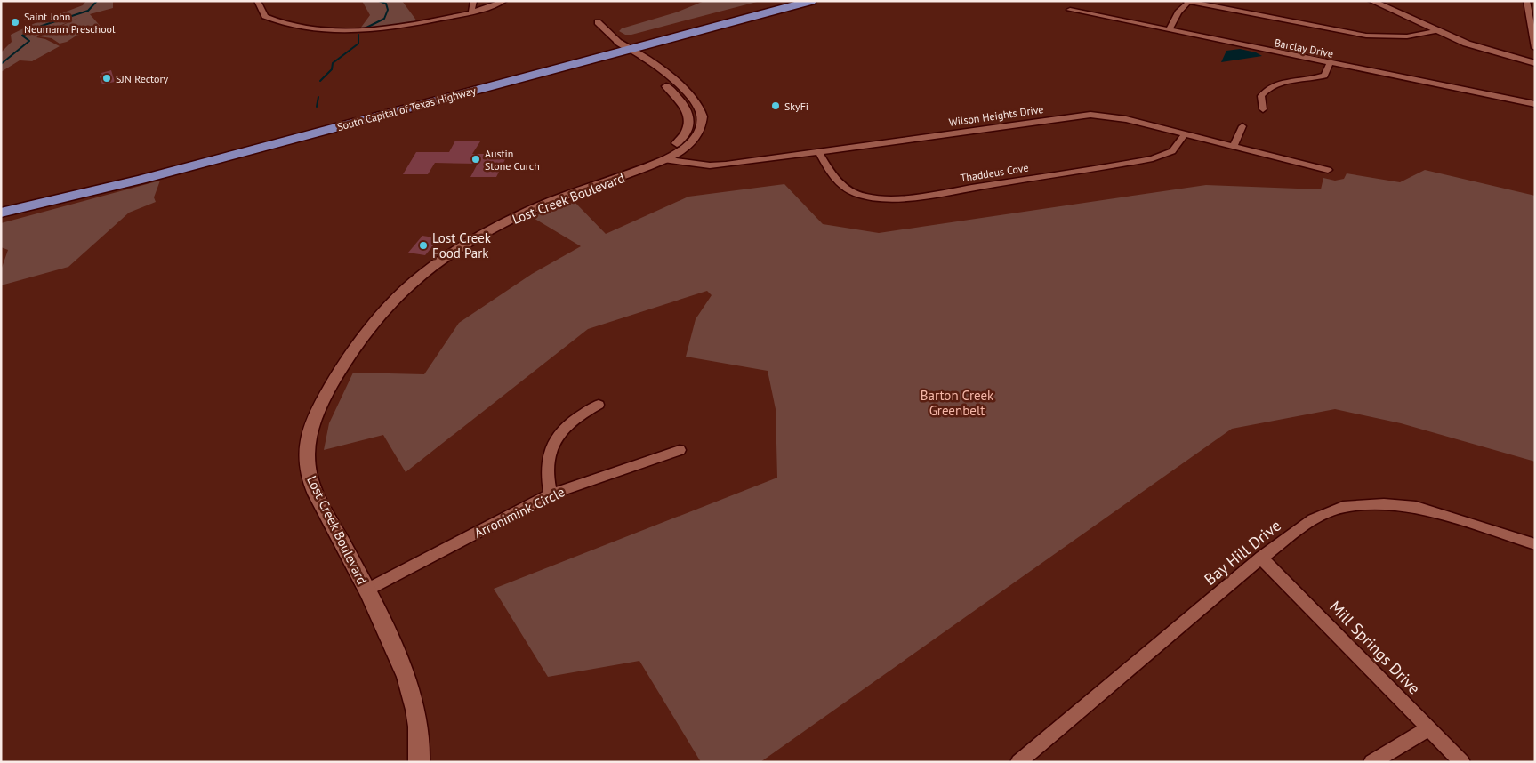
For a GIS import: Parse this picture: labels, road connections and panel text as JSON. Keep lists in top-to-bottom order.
{
  "streets": {
    "highway": ["South Capital of Texas Highway"],
    "street": [
      "Barclay Drive",
      "Wilson Heights Drive",
      "Thaddeus Cove",
      "Lost Creek Boulevard",
      "Arronimink Circle",
      "Bay Hill Drive",
      "Mill Springs Drive"
    ]
  },
  "crossings": [
    ["South Capital of Texas Highway", "Lost Creek Boulevard"],
    ["Wilson Heights Drive", "Thaddeus Cove"],
    ["Wilson Heights Drive", "Lost Creek Boulevard"],
    ["Lost Creek Boulevard", "Arronimink Circle"],
    ["Bay Hill Drive", "Mill Springs Drive"]
  ],
  "parks": ["Barton Creek Greenbelt"],
  "places": [
    "Saint John Neumann Preschool",
    "SJN Rectory",
    "SkyFi",
    "Austin Stone Curch",
    "Lost Creek Food Park"
  ]
}
